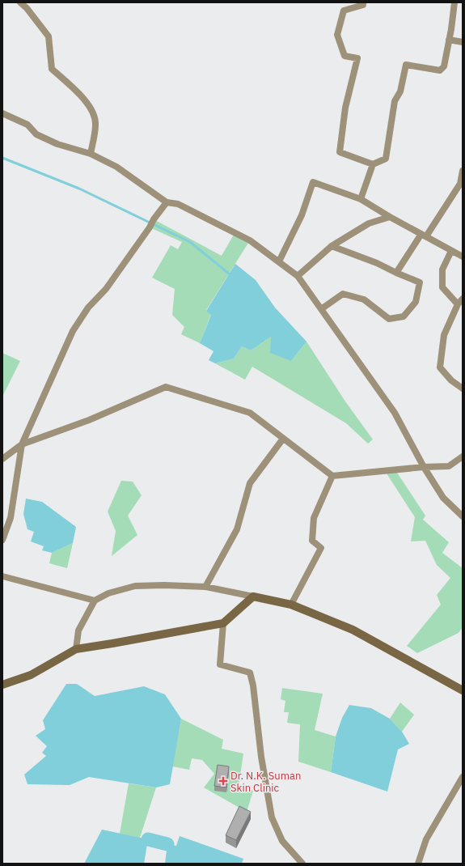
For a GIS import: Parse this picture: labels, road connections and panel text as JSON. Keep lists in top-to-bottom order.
{
  "places": {
    "health": ["Dr. N.K. Suman Skin Clinic"]
  }
}
